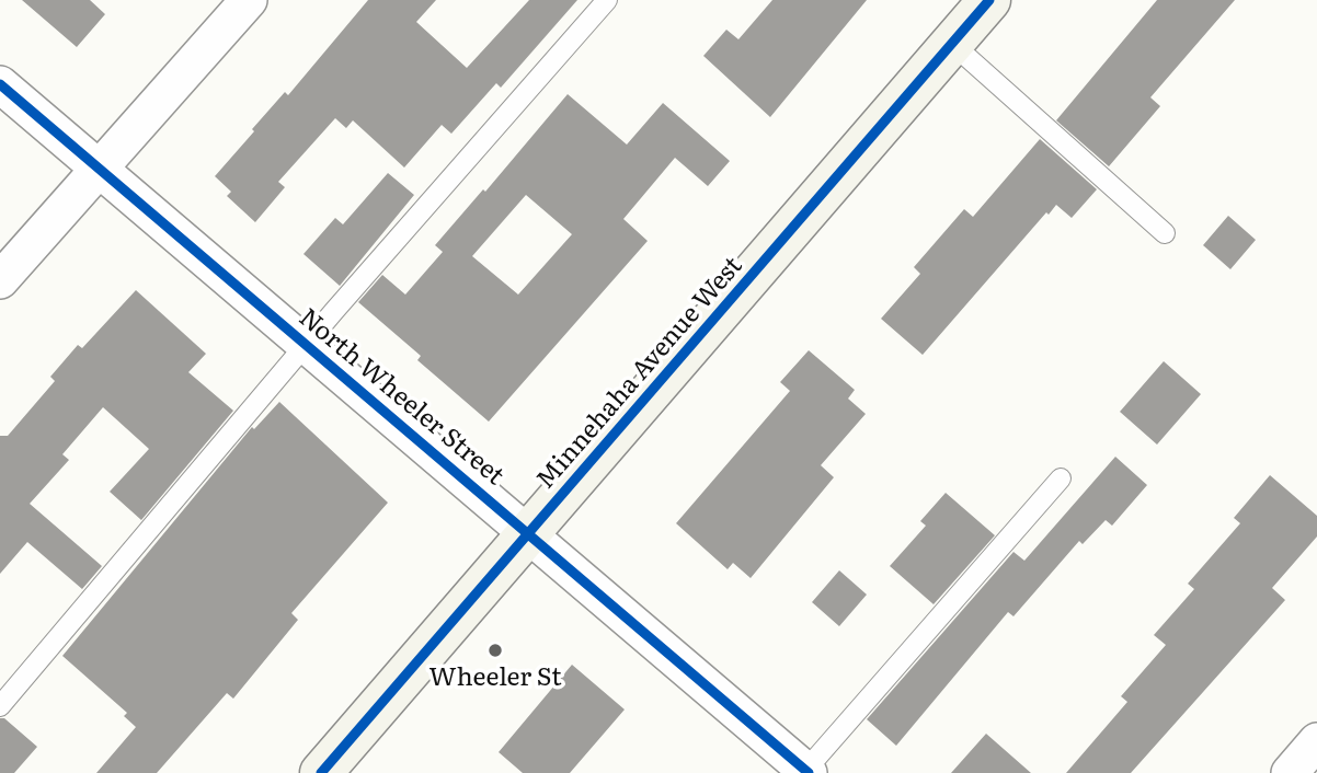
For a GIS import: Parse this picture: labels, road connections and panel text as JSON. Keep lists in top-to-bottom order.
{
  "streets": {
    "street": ["Minnehaha Avenue West", "North Wheeler Street"]
  },
  "crossings": [
    ["Minnehaha Avenue West", "North Wheeler Street"]
  ],
  "places": ["Wheeler St"]
}
